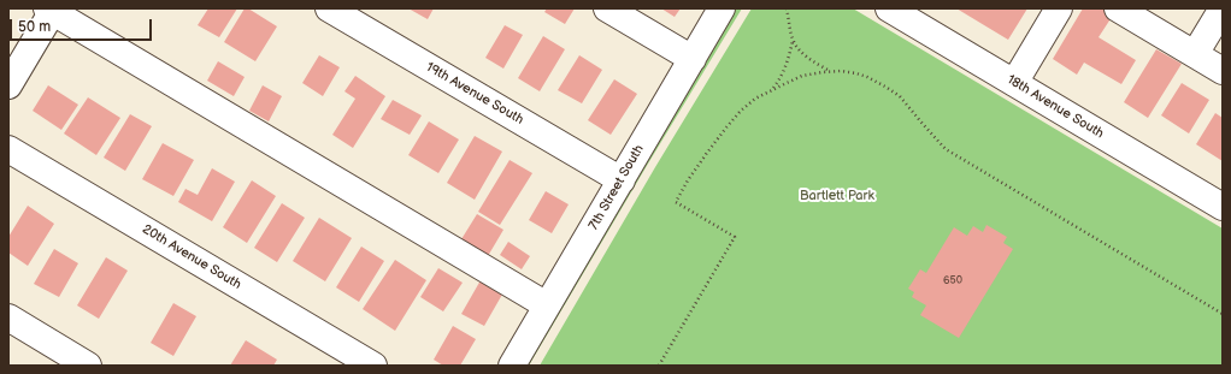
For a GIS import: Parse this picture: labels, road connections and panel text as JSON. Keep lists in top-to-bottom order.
{
  "streets": {
    "street": [
      "19th Avenue South",
      "18th Avenue South",
      "7th Street South",
      "20th Avenue South"
    ]
  },
  "crossings": [
    ["19th Avenue South", "7th Street South"]
  ],
  "parks": ["Bartlett Park"],
  "house_numbers": ["650"],
  "scale_bar": "50 m"
}
